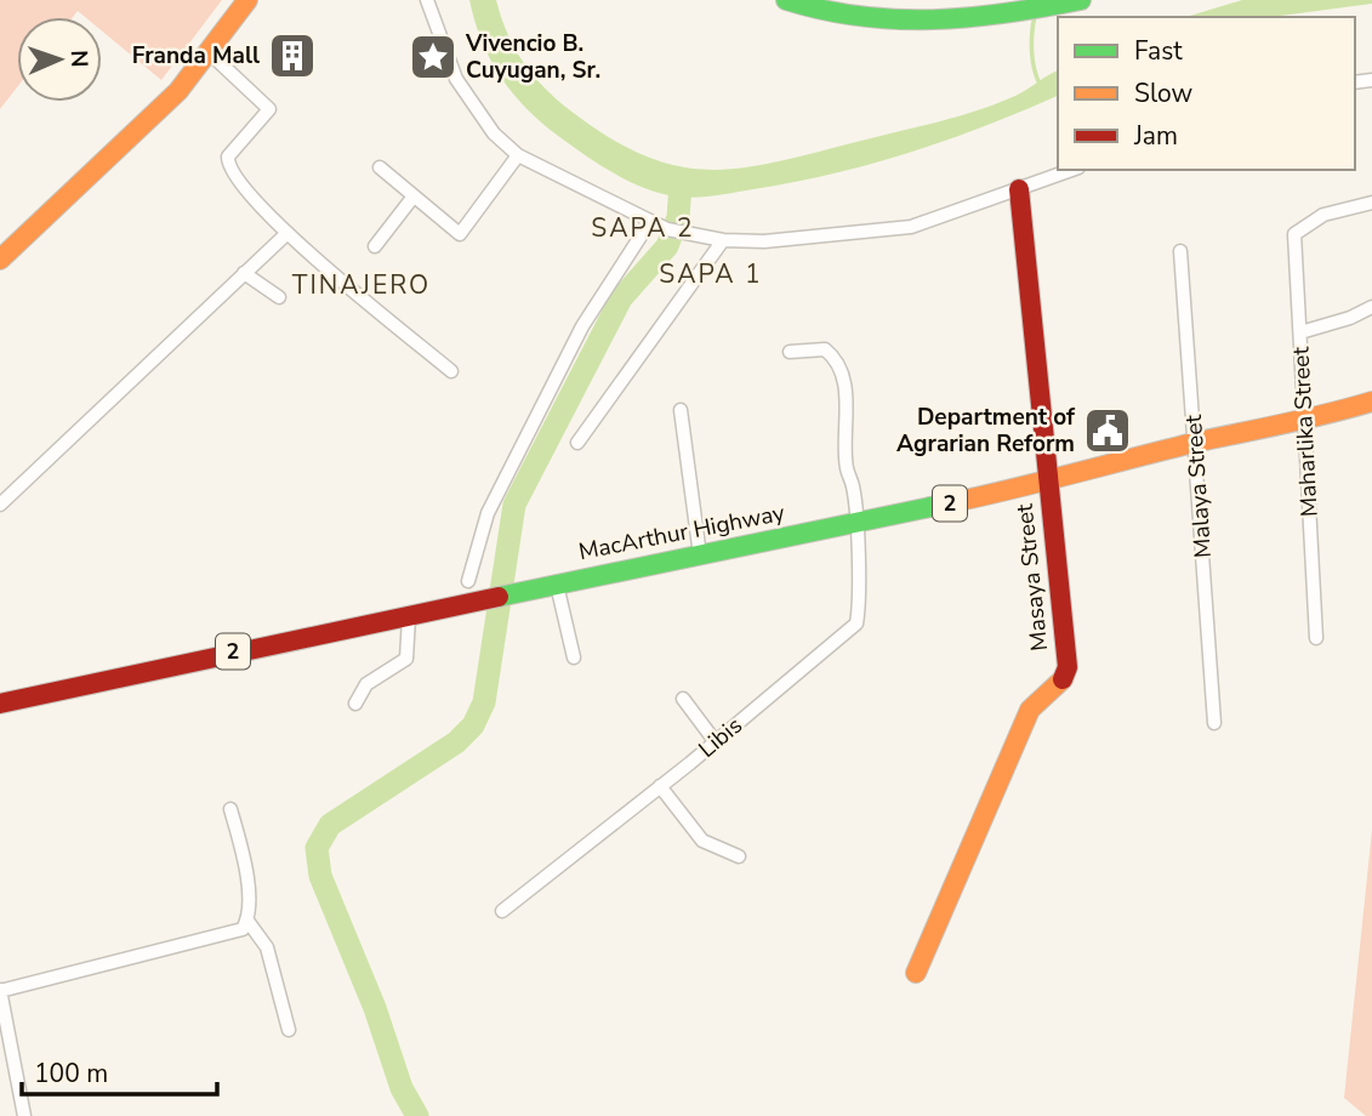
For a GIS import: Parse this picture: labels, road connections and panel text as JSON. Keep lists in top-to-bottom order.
{
  "streets": {
    "main road": ["2", "MacArthur Highway", "Masaya Street"],
    "street": ["Maharlika Street", "Malaya Street", "Libis"]
  },
  "crossings": [
    ["Maharlika Street", "MacArthur Highway"],
    ["Malaya Street", "MacArthur Highway"],
    ["MacArthur Highway", "Masaya Street"],
    ["MacArthur Highway", "Libis"]
  ],
  "districts": ["SAPA 2", "SAPA 1", "TINAJERO"],
  "places": {
    "building": ["Franda Mall"],
    "place": ["Vivencio B. Cuyugan, Sr."],
    "public building": ["Department of Agrarian Reform"]
  },
  "legend": ["Fast", "Slow", "Jam"],
  "scale_bar": "100 m",
  "north": "right"
}
